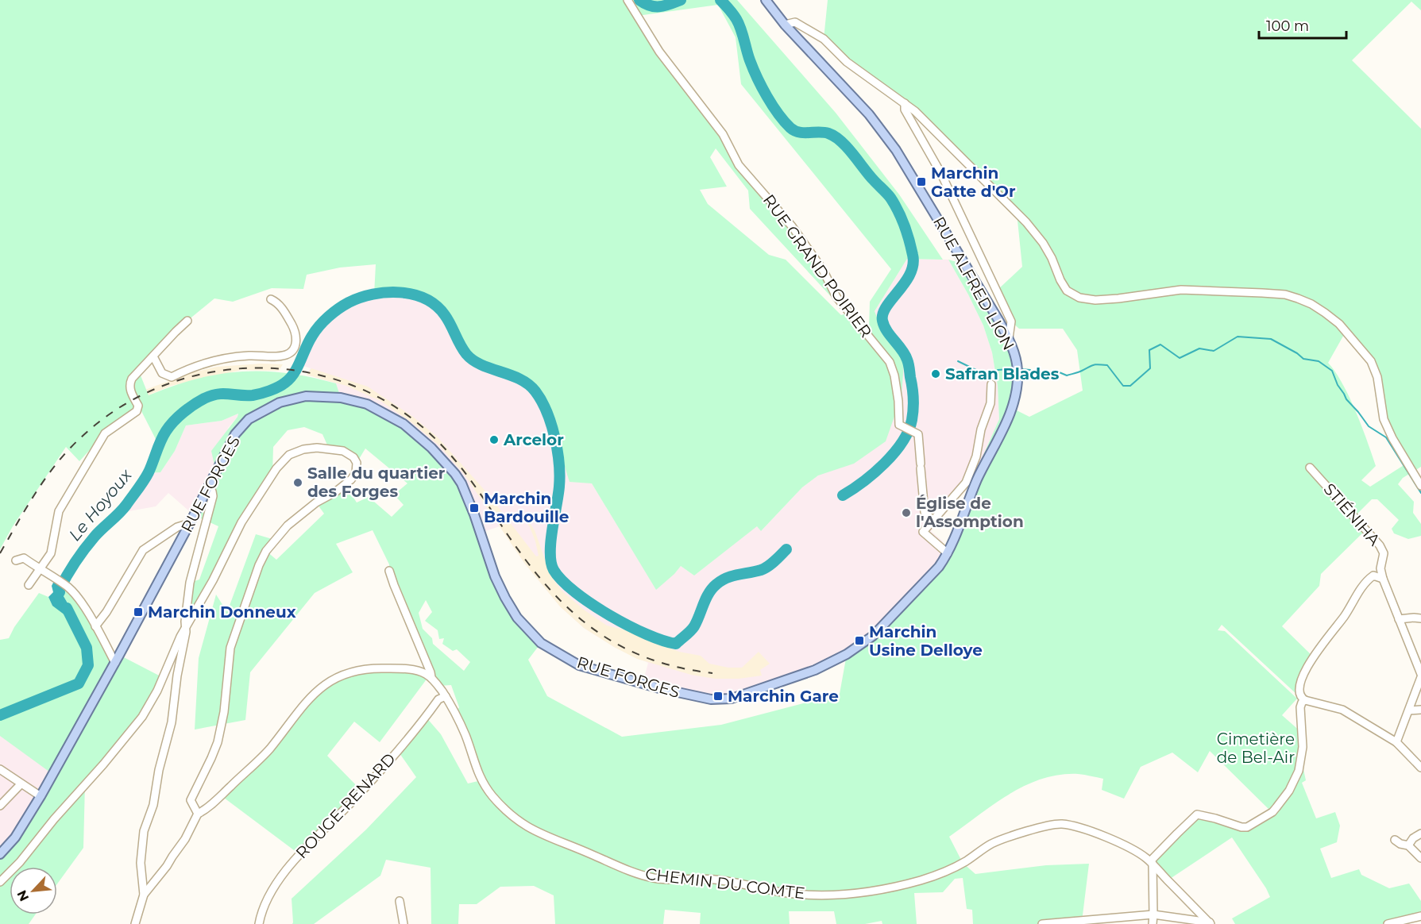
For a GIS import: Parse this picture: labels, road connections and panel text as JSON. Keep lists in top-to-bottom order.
{
  "streets": {
    "main road": ["RUE ALFRED LION", "RUE FORGES"],
    "street": [
      "RUE GRAND POIRIER",
      "STIÉNIHA",
      "ROUGE-RENARD",
      "CHEMIN DU COMTE"
    ]
  },
  "crossings": [
    ["RUE ALFRED LION", "RUE FORGES"],
    ["ROUGE-RENARD", "CHEMIN DU COMTE"]
  ],
  "water": ["Le Hoyoux"],
  "parks": ["Cimetière de Bel-Air"],
  "places": {
    "transit": [
      "Marchin Gatte d'Or",
      "Marchin Bardouille",
      "Marchin Donneux",
      "Marchin Usine Delloye",
      "Marchin Gare"
    ],
    "other": [
      "Safran Blades",
      "Arcelor",
      "Salle du quartier des Forges",
      "Église de l'Assomption"
    ]
  },
  "scale_bar": "100 m",
  "north": "bottom left"
}
